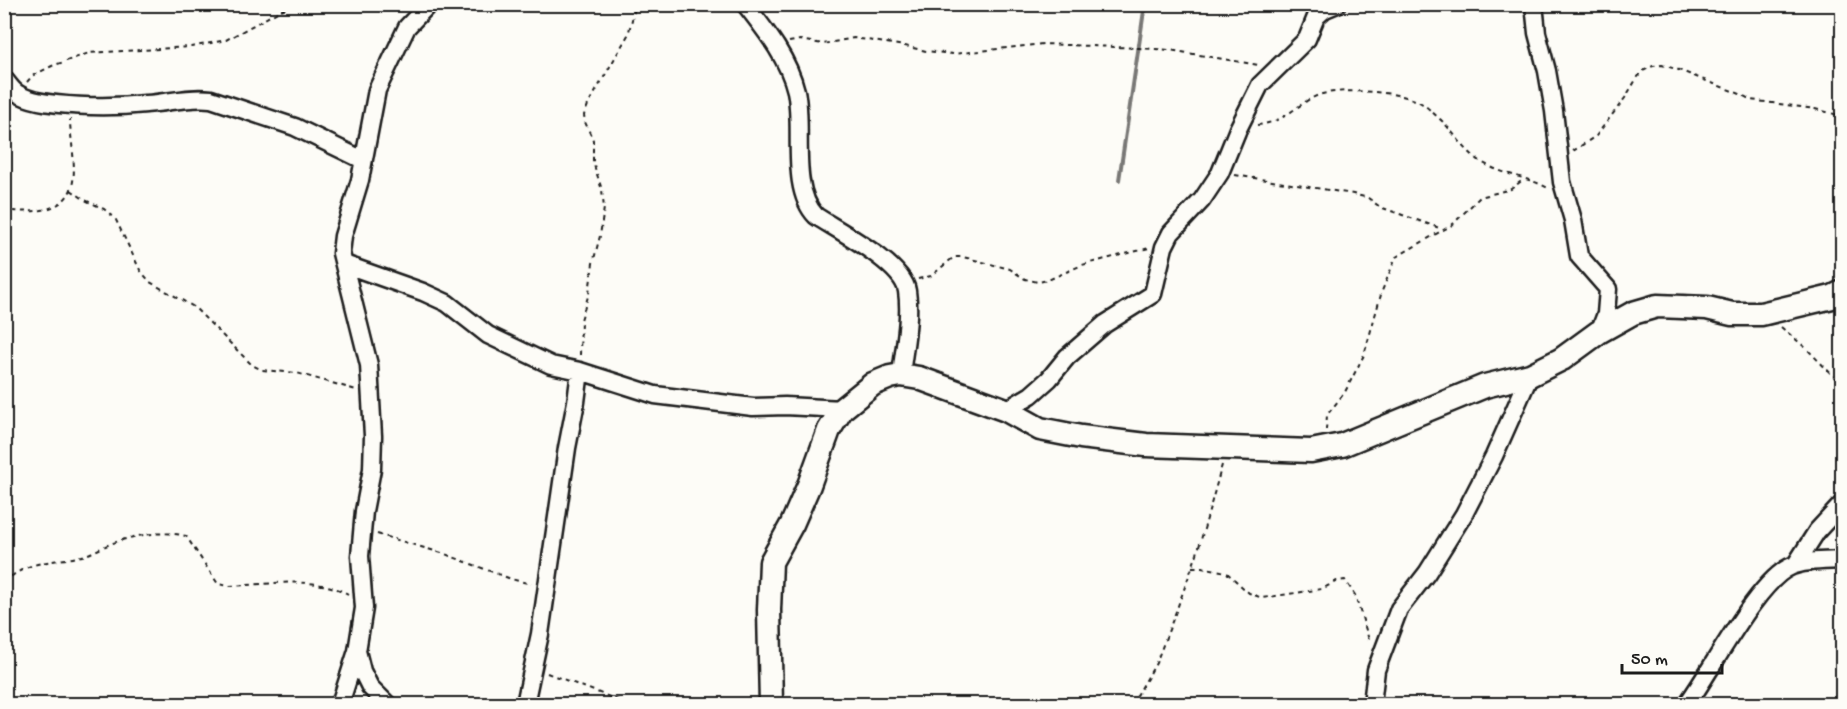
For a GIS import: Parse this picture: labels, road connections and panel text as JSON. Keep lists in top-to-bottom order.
{
  "scale_bar": "50 m"
}
